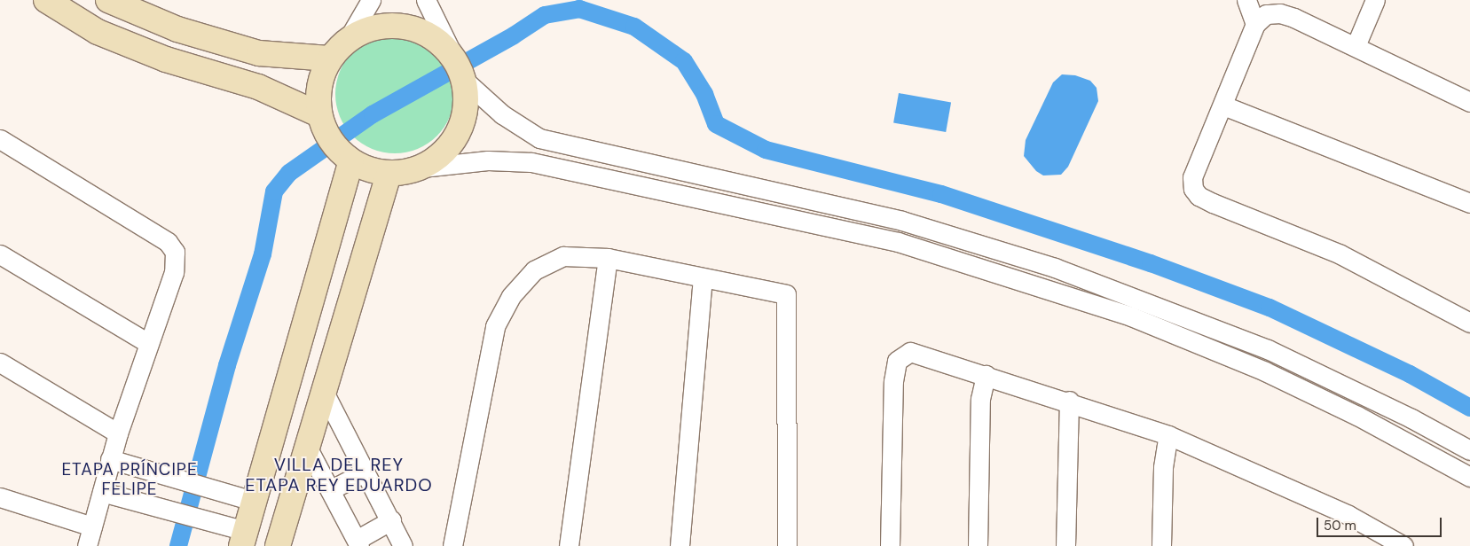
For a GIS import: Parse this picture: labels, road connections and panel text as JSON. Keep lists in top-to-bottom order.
{
  "districts": ["VILLA DEL REY ETAPA REY EDUARDO", "ETAPA PRÍNCIPE FELIPE"],
  "scale_bar": "50 m"
}
